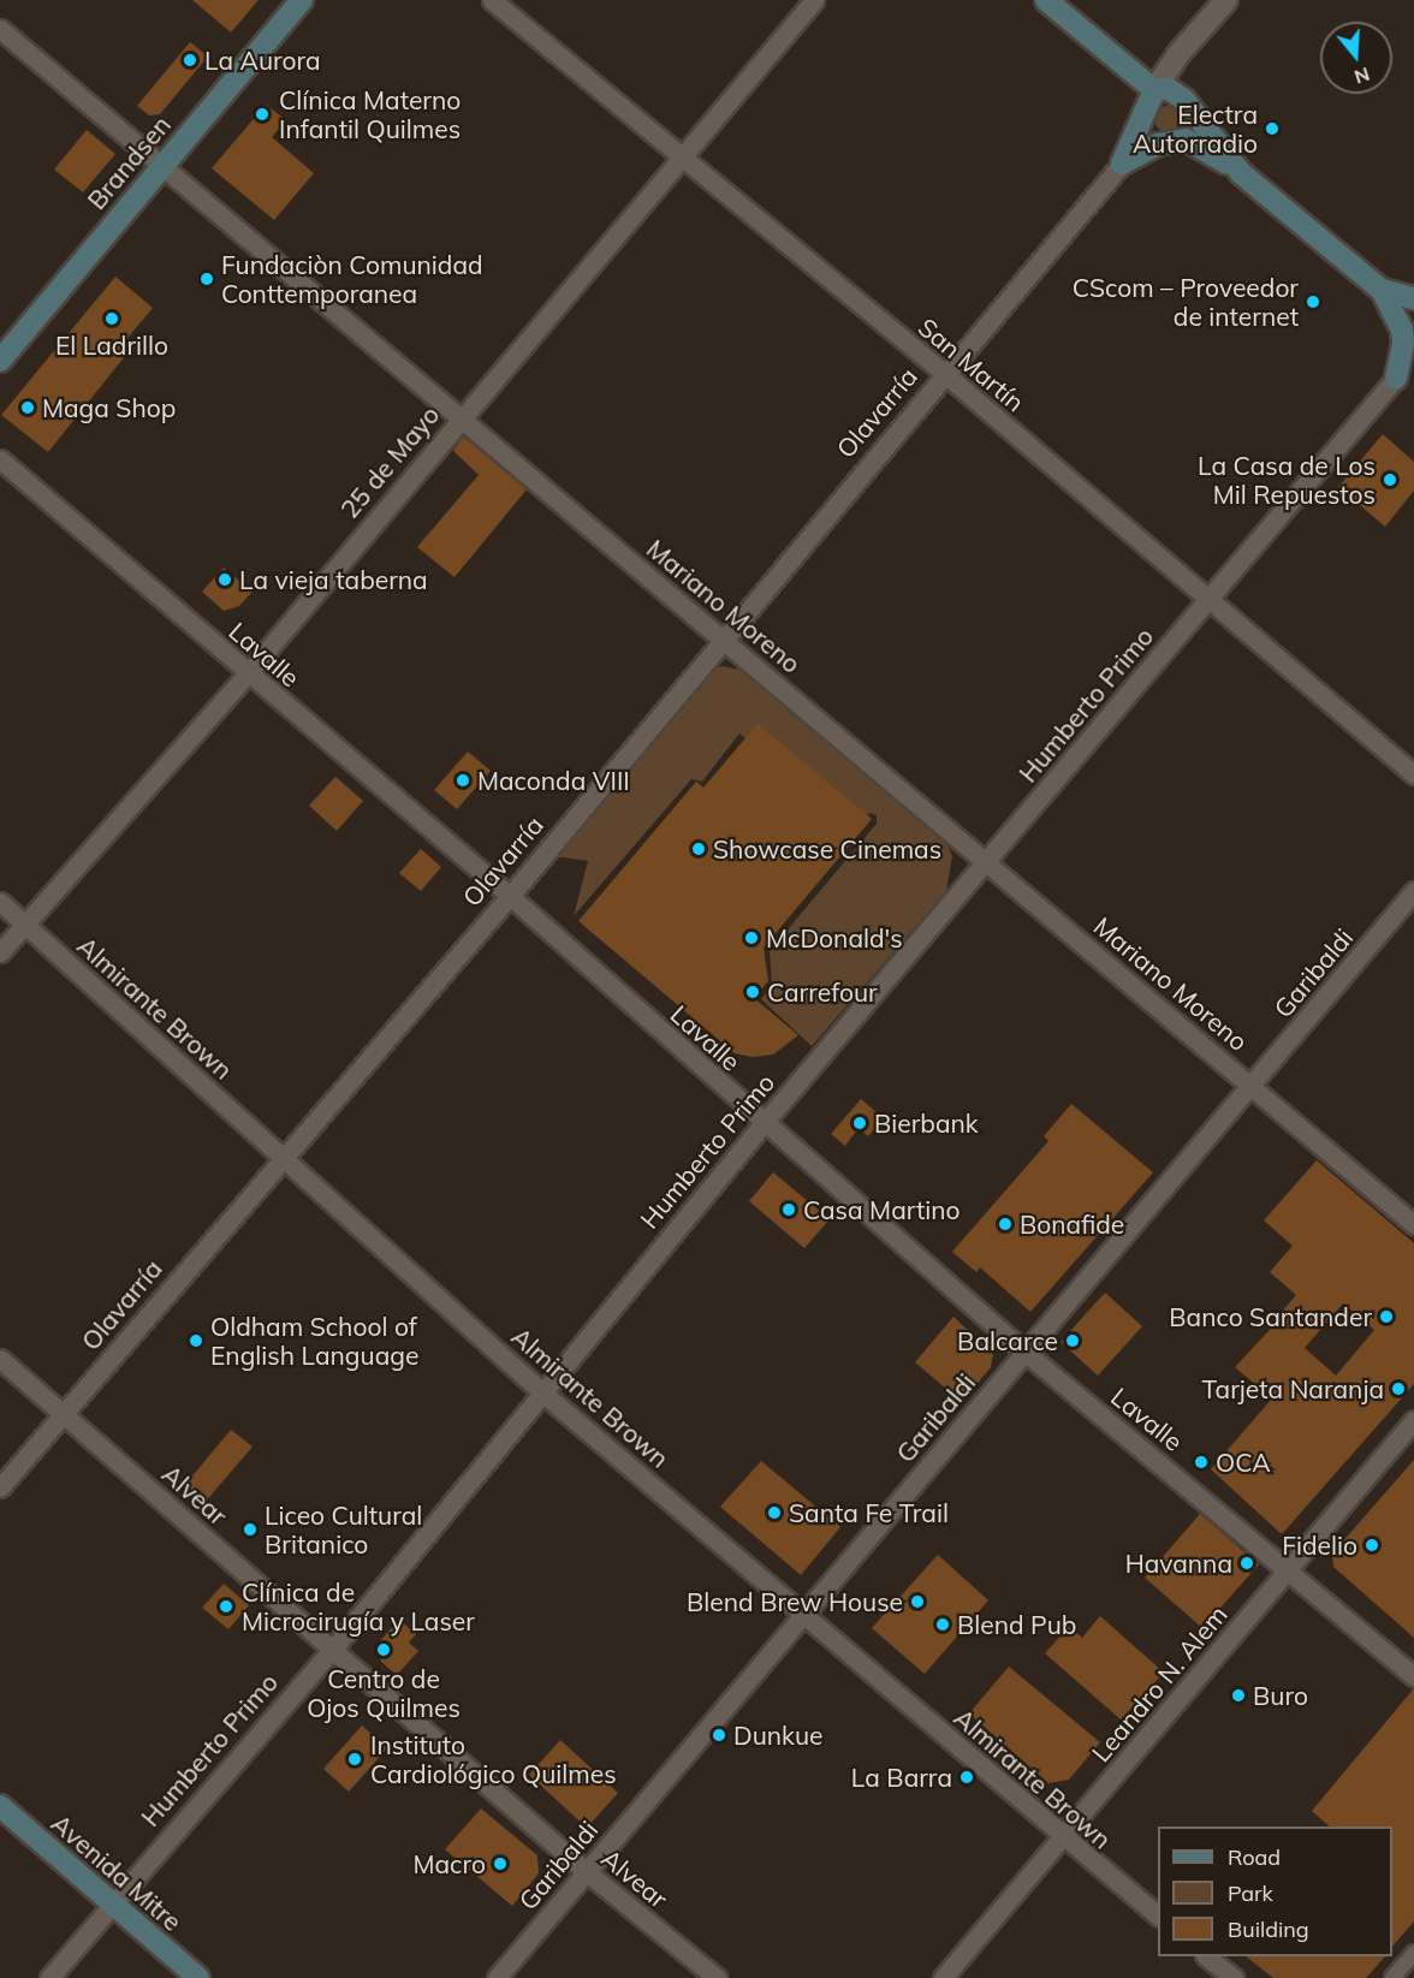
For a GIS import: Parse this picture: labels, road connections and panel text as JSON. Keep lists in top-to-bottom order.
{
  "streets": {
    "main road": ["Brandsen", "Olavarría", "Avenida Mitre"],
    "street": [
      "San Martín",
      "25 de Mayo",
      "Mariano Moreno",
      "Lavalle",
      "Humberto Primo",
      "Garibaldi",
      "Almirante Brown",
      "Alvear",
      "Leandro N. Alem"
    ]
  },
  "crossings": [
    ["Brandsen", "Mariano Moreno"],
    ["San Martín", "Olavarría"],
    ["San Martín", "25 de Mayo"],
    ["San Martín", "Humberto Primo"],
    ["Olavarría", "Mariano Moreno"],
    ["Olavarría", "Lavalle"],
    ["Olavarría", "Almirante Brown"],
    ["Olavarría", "Alvear"],
    ["25 de Mayo", "Mariano Moreno"],
    ["25 de Mayo", "Lavalle"],
    ["25 de Mayo", "Almirante Brown"],
    ["Mariano Moreno", "Humberto Primo"],
    ["Mariano Moreno", "Garibaldi"],
    ["Lavalle", "Humberto Primo"],
    ["Lavalle", "Garibaldi"],
    ["Lavalle", "Leandro N. Alem"],
    ["Humberto Primo", "Almirante Brown"],
    ["Humberto Primo", "Alvear"],
    ["Humberto Primo", "Avenida Mitre"],
    ["Garibaldi", "Almirante Brown"],
    ["Garibaldi", "Alvear"],
    ["Almirante Brown", "Leandro N. Alem"]
  ],
  "places": [
    "La Aurora",
    "Clínica Materno Infantil Quilmes",
    "Electra Autorradio",
    "Fundaciòn Comunidad Conttemporanea",
    "CScom – Proveedor de internet",
    "El Ladrillo",
    "Maga Shop",
    "La Casa de Los Mil Repuestos",
    "La vieja taberna",
    "Maconda VIII",
    "Showcase Cinemas",
    "McDonald's",
    "Carrefour",
    "Bierbank",
    "Casa Martino",
    "Bonafide",
    "Banco Santander",
    "Oldham School of English Language",
    "Balcarce",
    "Tarjeta Naranja",
    "OCA",
    "Santa Fe Trail",
    "Liceo Cultural Britanico",
    "Fidelio",
    "Havanna",
    "Blend Brew House",
    "Clínica de Microcirugía y Laser",
    "Blend Pub",
    "Centro de Ojos Quilmes",
    "Buro",
    "Dunkue",
    "Instituto Cardiológico Quilmes",
    "La Barra",
    "Macro"
  ],
  "legend": ["Road", "Park", "Building"],
  "north": "bottom"
}
